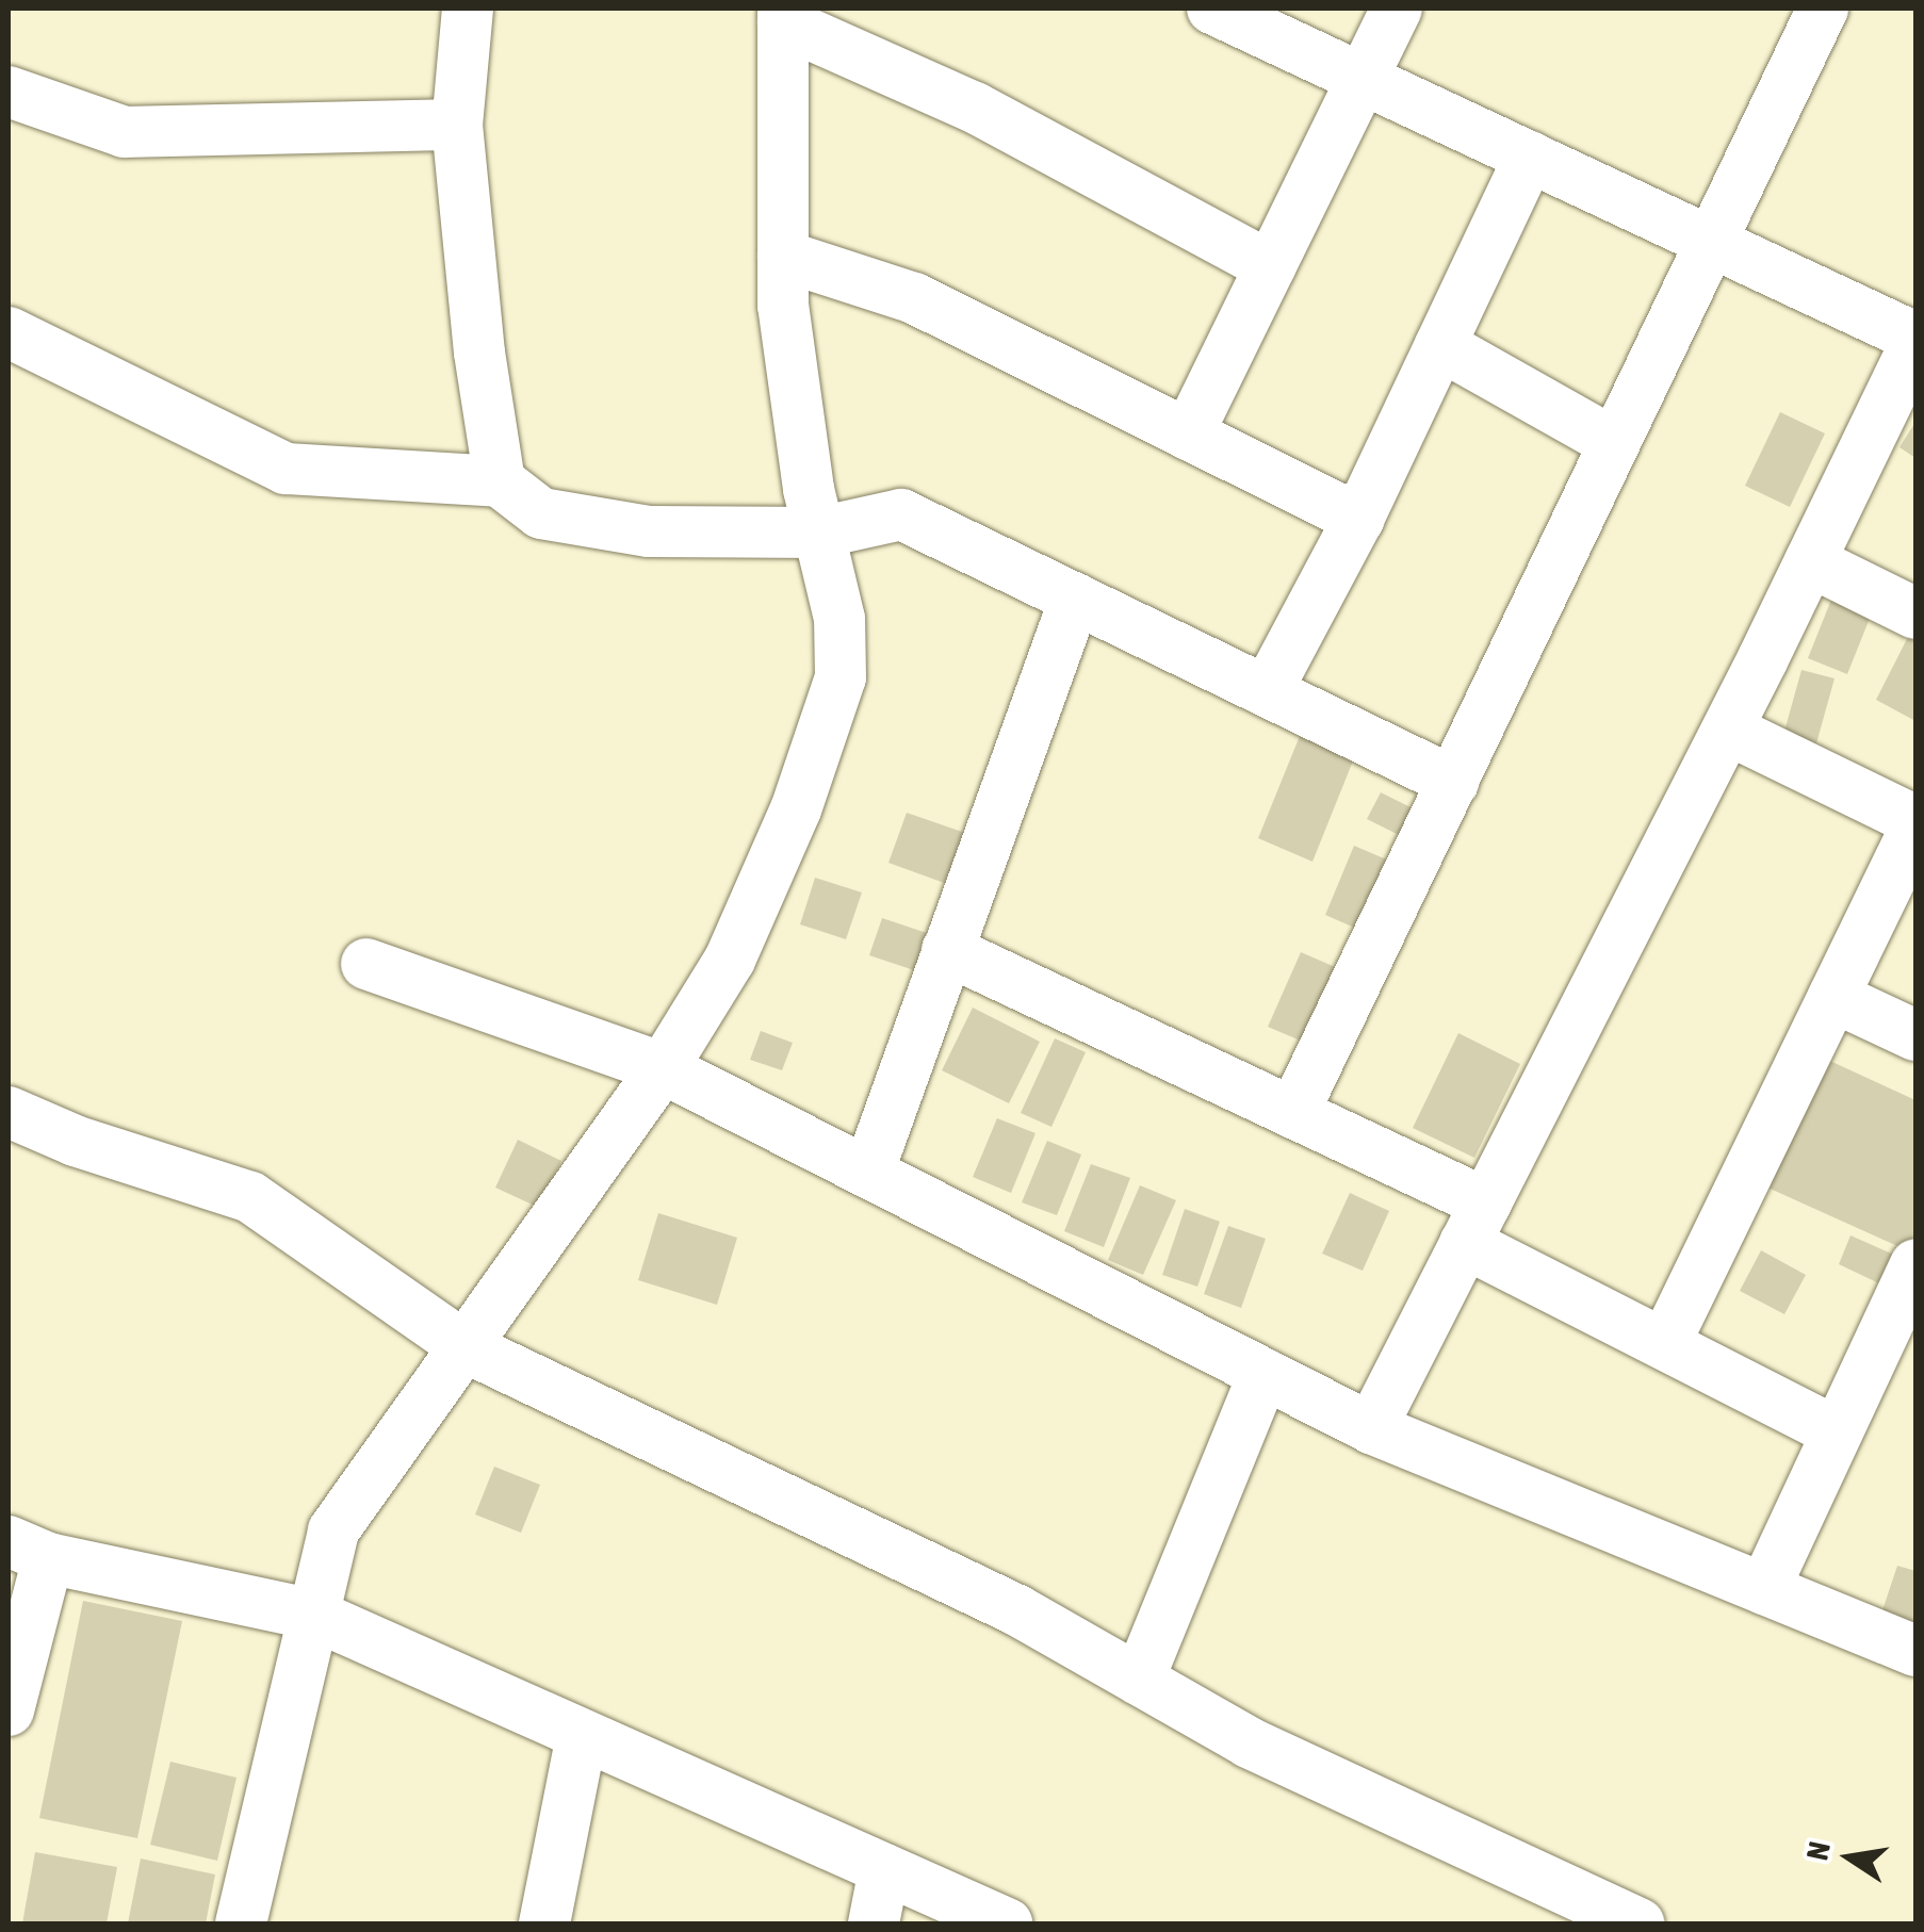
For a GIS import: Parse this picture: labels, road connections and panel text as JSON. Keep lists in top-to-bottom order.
{
  "north": "left"
}
